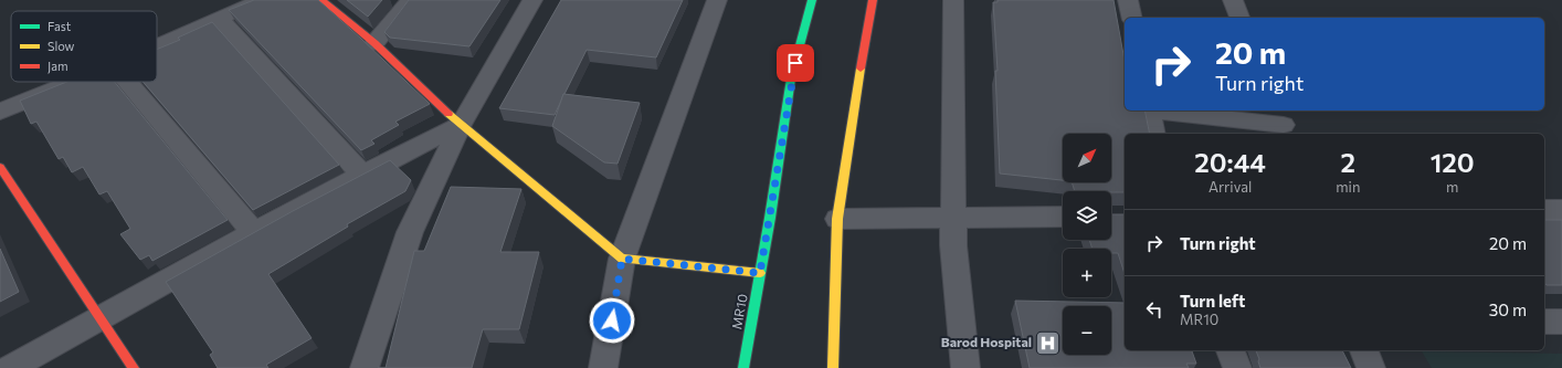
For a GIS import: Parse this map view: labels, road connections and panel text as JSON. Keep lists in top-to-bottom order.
{
  "streets": {
    "street": ["MR10"]
  },
  "places": {
    "hospital": ["Barod Hospital"]
  },
  "legend": ["Fast", "Slow", "Jam"],
  "north": "top right",
  "page": {
    "turn": ["20 m", "Turn right"],
    "map_buttons": ["+", "−"],
    "eta": [
      "20:44",
      "Arrival",
      "2",
      "min",
      "120",
      "m"
    ],
    "list": [
      {
        "name": "Turn right",
        "value": "20 m"
      },
      {
        "name": "Turn left",
        "note": "MR10",
        "value": "30 m"
      }
    ]
  }
}
